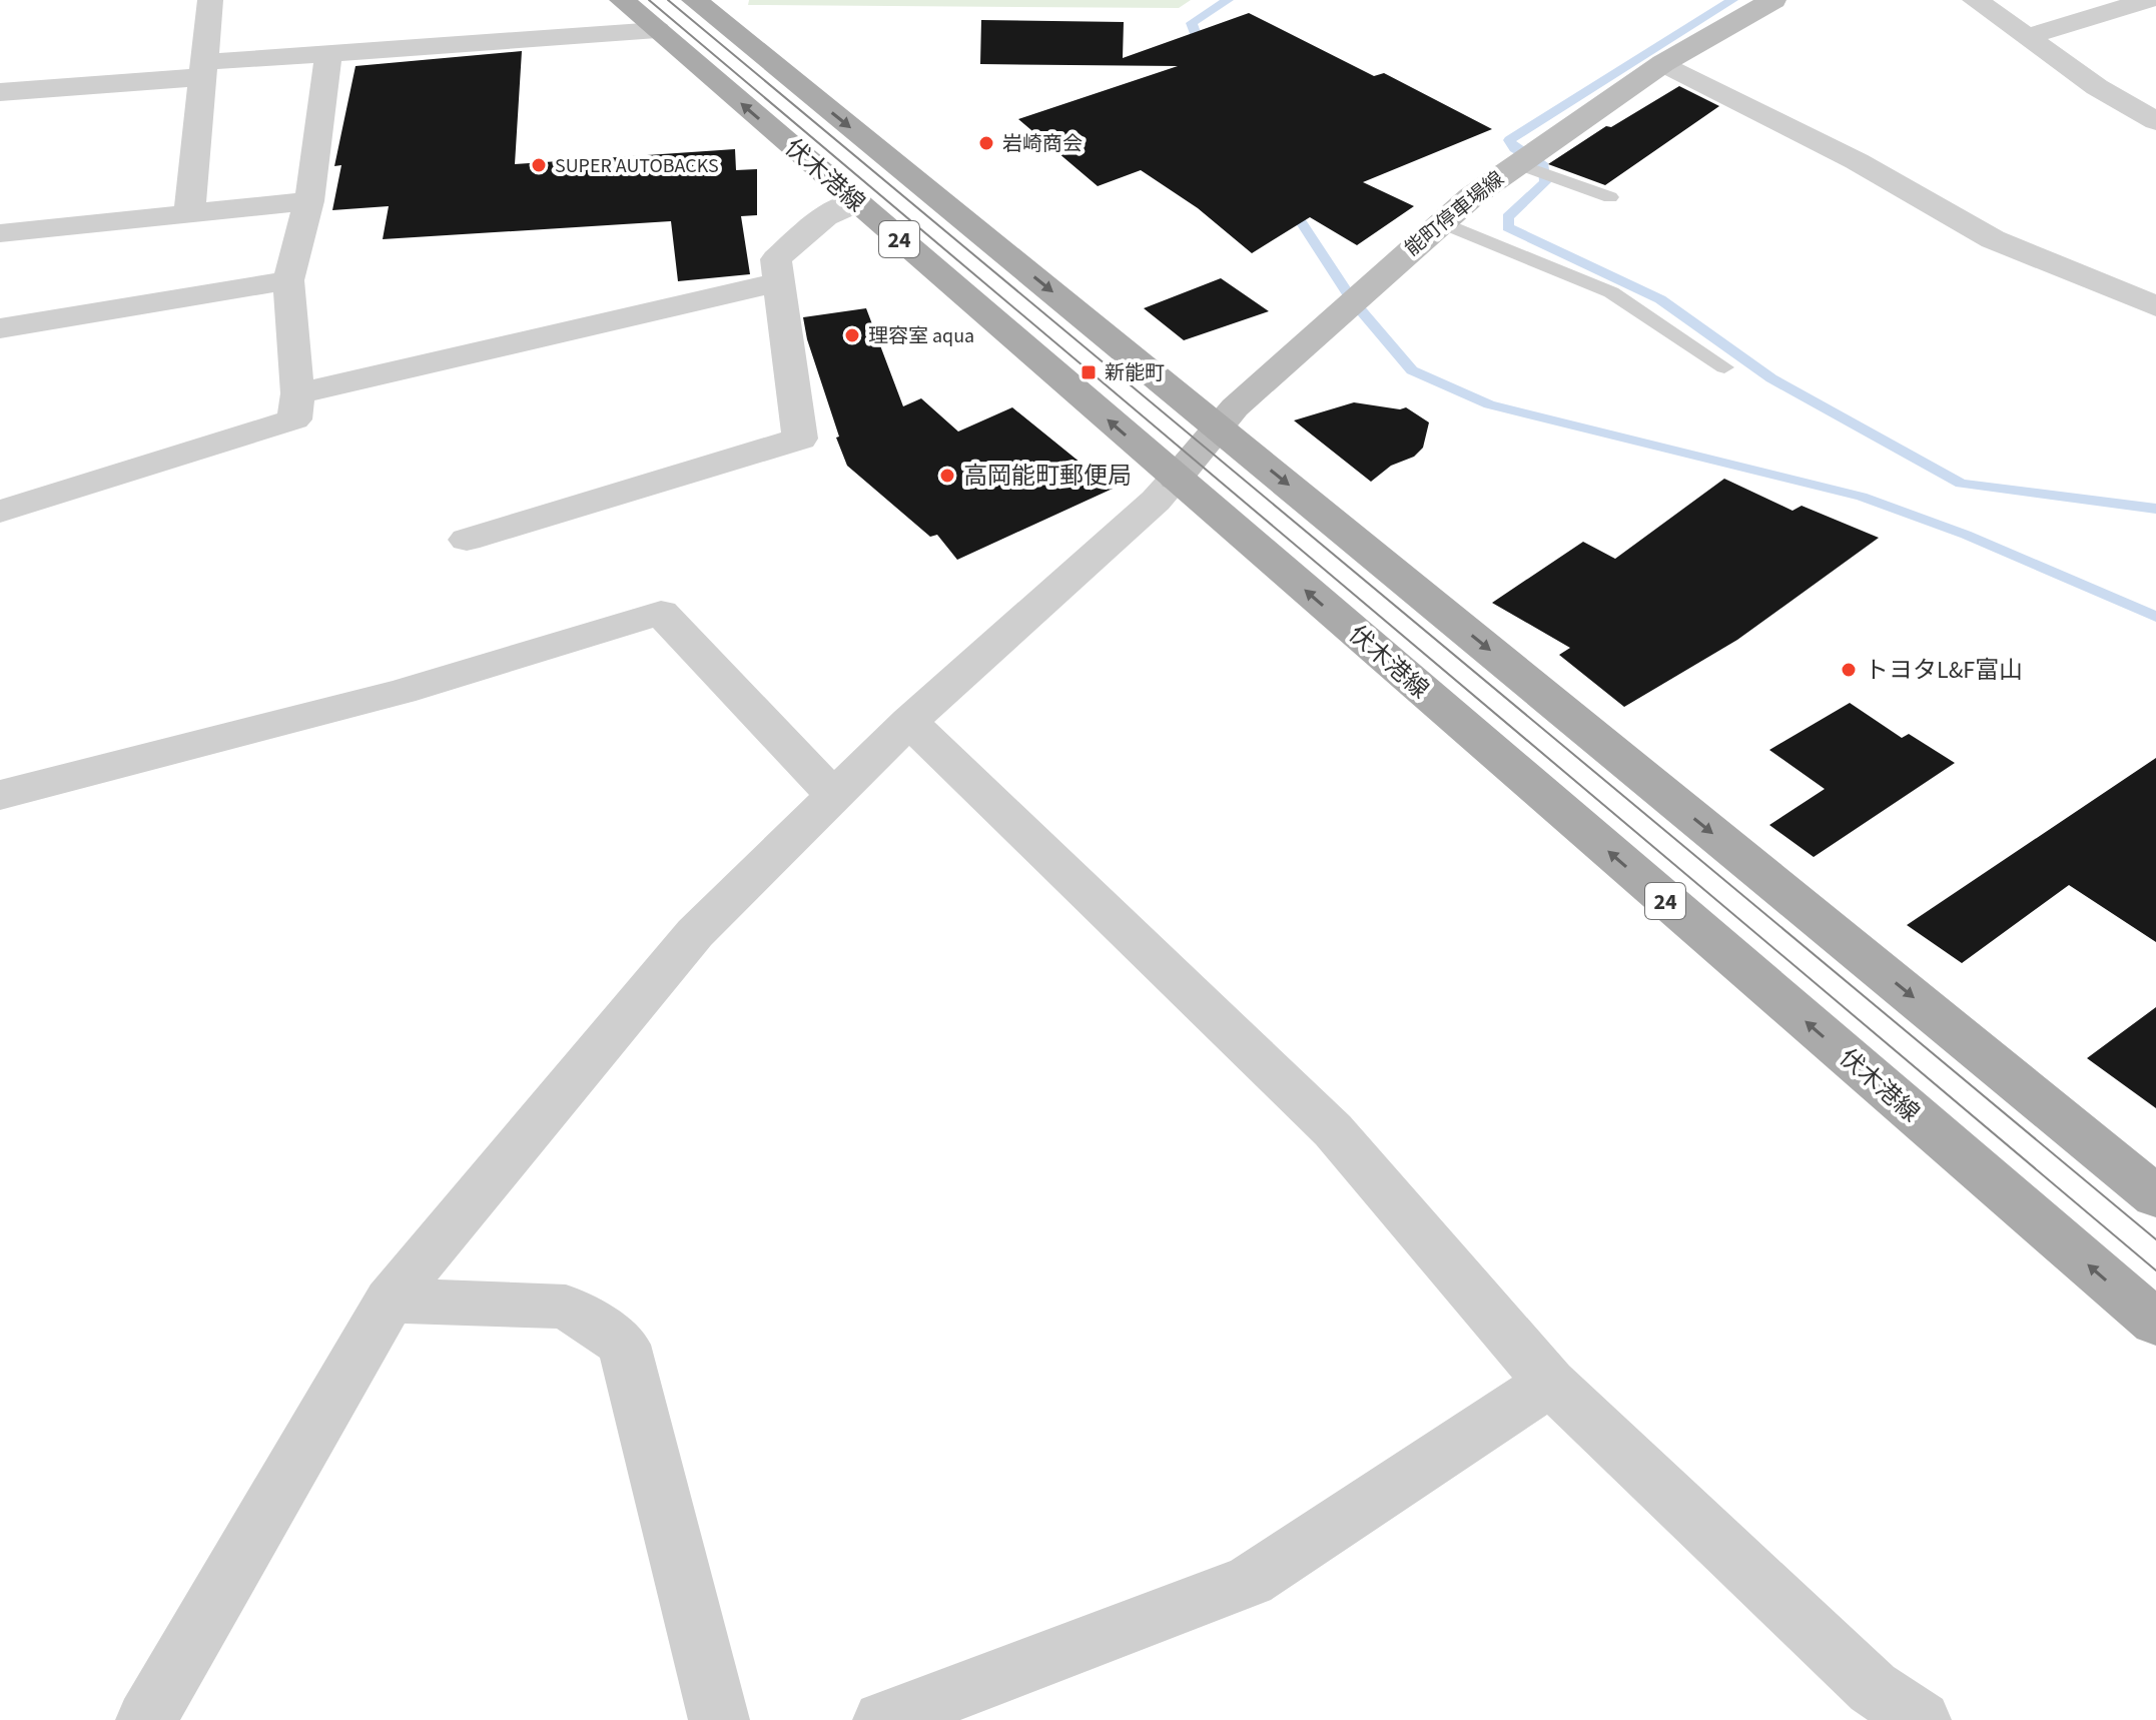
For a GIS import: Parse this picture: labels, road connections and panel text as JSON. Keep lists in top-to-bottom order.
{
  "streets": {
    "main road": ["伏木港線", "能町停車場線", "24"]
  },
  "crossings": [
    ["伏木港線", "能町停車場線"],
    ["能町停車場線", "24"]
  ],
  "places": {
    "other": [
      "岩崎商会",
      "SUPER AUTOBACKS",
      "理容室 aqua",
      "高岡能町郵便局",
      "トヨタL&F富山"
    ],
    "transit": ["新能町"]
  }
}
